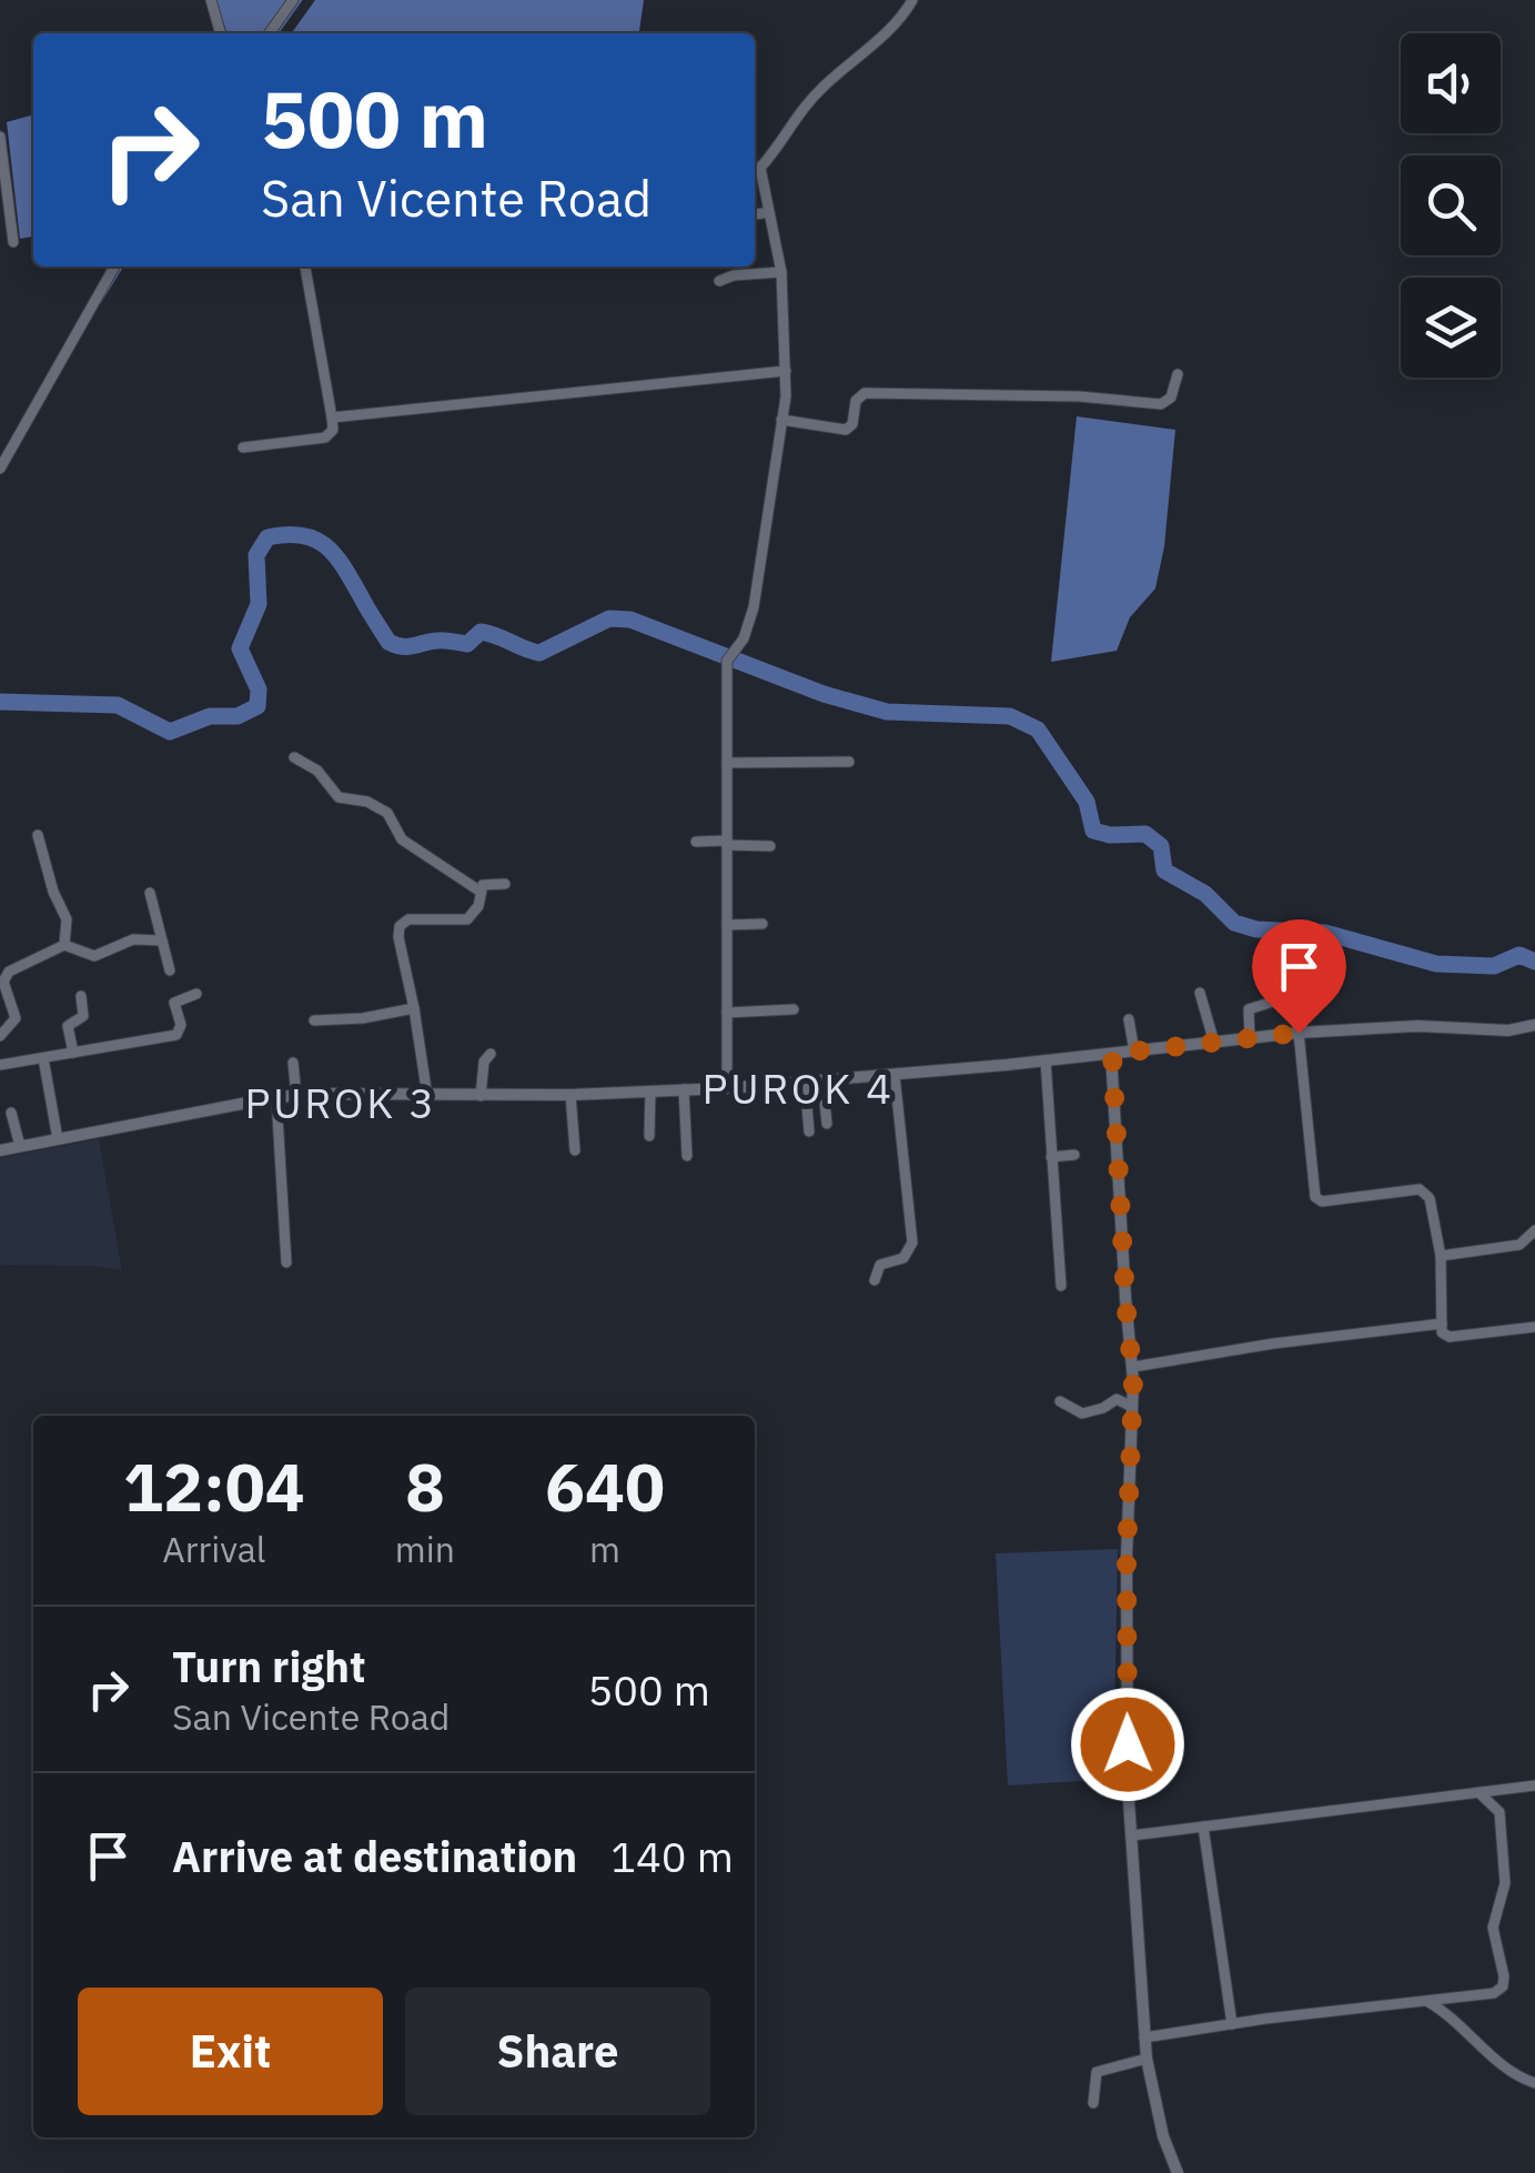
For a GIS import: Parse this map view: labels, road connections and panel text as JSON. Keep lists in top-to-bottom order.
{
  "districts": ["PUROK 4", "PUROK 3"],
  "page": {
    "turn": ["500 m", "San Vicente Road"],
    "eta": [
      "12:04",
      "Arrival",
      "8",
      "min",
      "640",
      "m"
    ],
    "list": [
      {
        "name": "Turn right",
        "note": "San Vicente Road",
        "value": "500 m"
      },
      {
        "name": "Arrive at destination",
        "value": "140 m"
      }
    ],
    "buttons": ["Exit", "Share"]
  }
}
